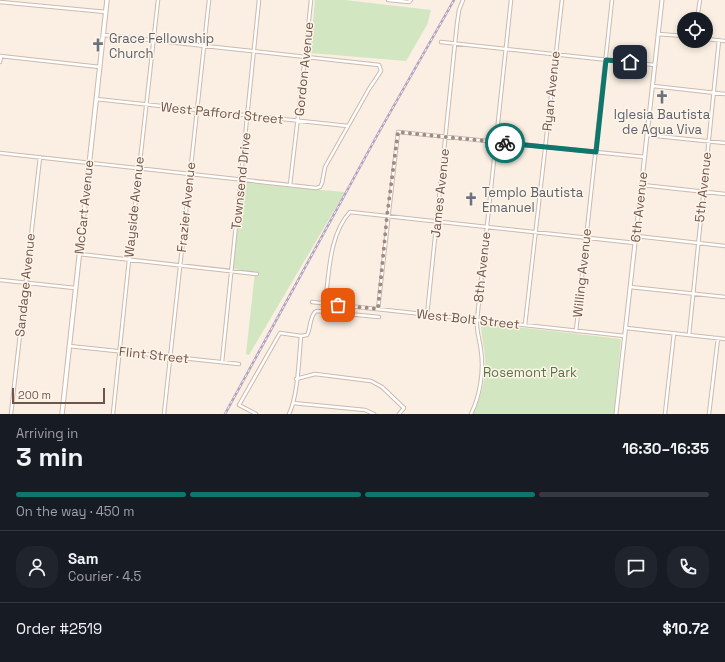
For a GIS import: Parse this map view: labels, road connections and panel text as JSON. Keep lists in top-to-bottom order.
{
  "streets": {
    "main road": ["McCart Avenue"],
    "street": [
      "Gordon Avenue",
      "Ryan Avenue",
      "West Pafford Street",
      "Townsend Drive",
      "5th Avenue",
      "James Avenue",
      "Wayside Avenue",
      "Frazier Avenue",
      "6th Avenue",
      "8th Avenue",
      "Willing Avenue",
      "Sandage Avenue",
      "West Bolt Street",
      "Flint Street"
    ]
  },
  "crossings": [
    ["Gordon Avenue", "West Pafford Street"],
    ["Ryan Avenue", "West Bolt Street"],
    ["West Pafford Street", "Townsend Drive"],
    ["West Pafford Street", "McCart Avenue"],
    ["West Pafford Street", "Wayside Avenue"],
    ["West Pafford Street", "Frazier Avenue"],
    ["Townsend Drive", "Flint Street"],
    ["James Avenue", "West Bolt Street"],
    ["McCart Avenue", "Flint Street"],
    ["Wayside Avenue", "Flint Street"],
    ["Frazier Avenue", "Flint Street"],
    ["6th Avenue", "West Bolt Street"],
    ["8th Avenue", "West Bolt Street"],
    ["Willing Avenue", "West Bolt Street"]
  ],
  "parks": ["Rosemont Park"],
  "places": {
    "church": ["Grace Fellowship Church", "Iglesia Bautista de Agua Viva", "Templo Bautista Emanuel"]
  },
  "scale_bar": "200 m",
  "page": {
    "scale": "200 m",
    "heading": ["3 min", "Arriving in", "16:30–16:35"],
    "panel": [
      "Sam",
      "Courier · 4.5",
      "Order #2519",
      "$10.72"
    ],
    "bar": "On the way · 450 m"
  }
}
